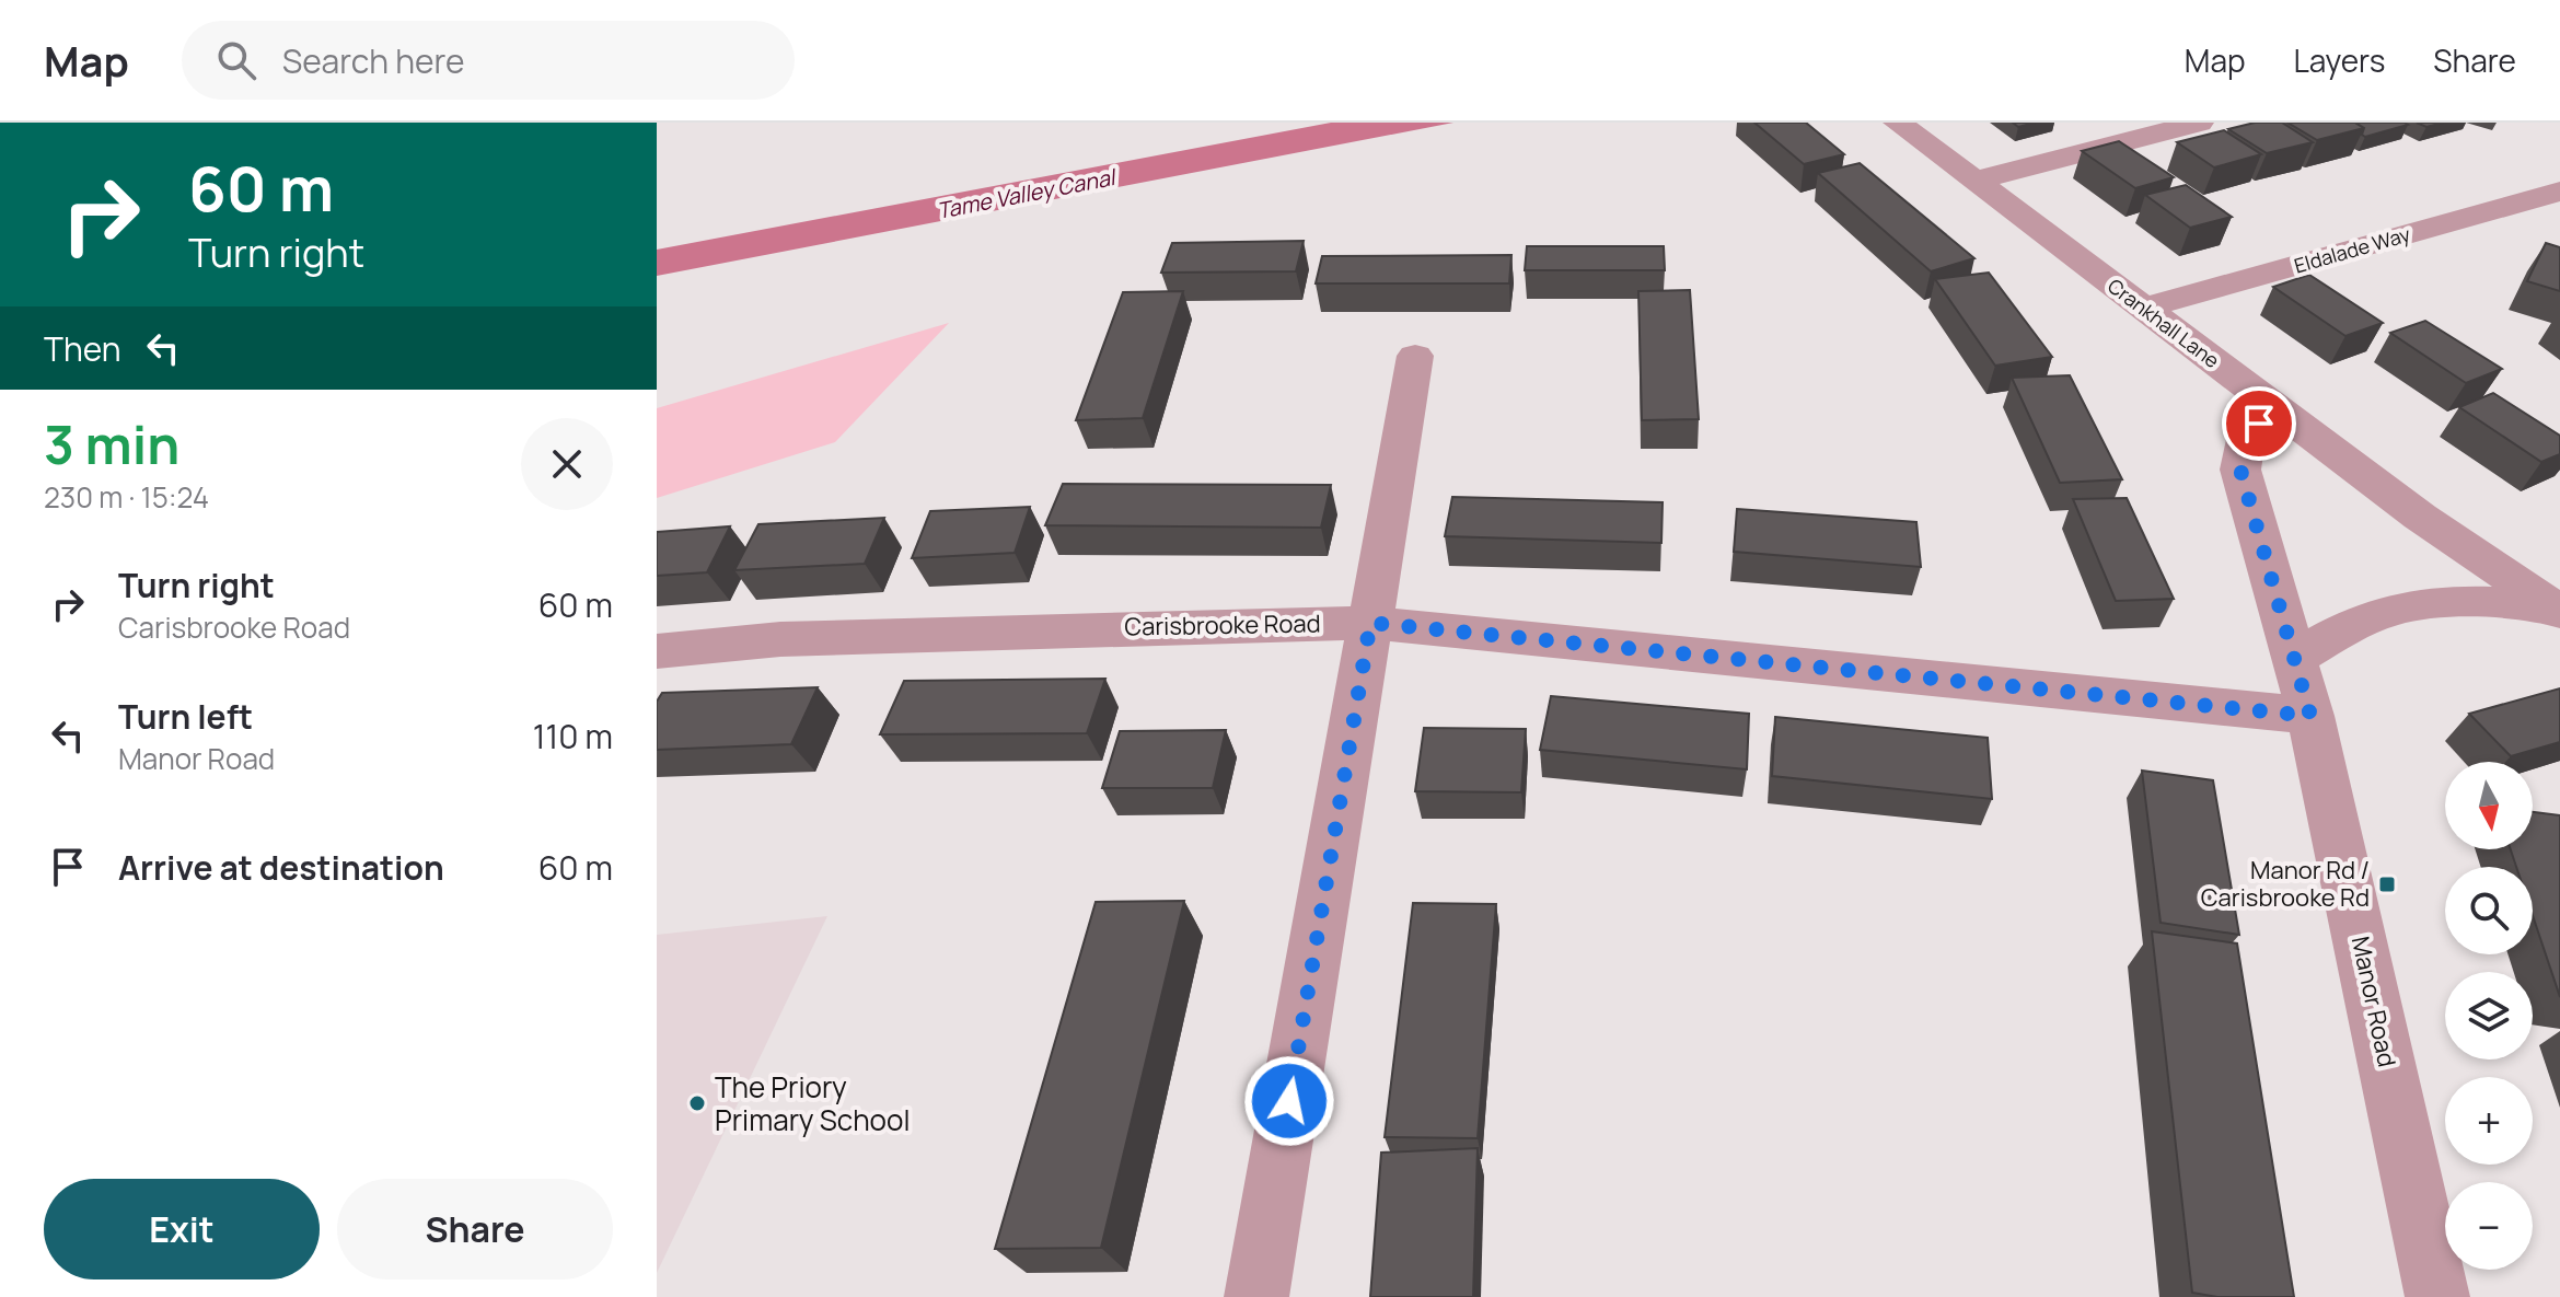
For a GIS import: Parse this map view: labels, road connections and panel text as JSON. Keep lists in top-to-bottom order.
{
  "streets": {
    "street": [
      "Eldalade Way",
      "Crankhall Lane",
      "Carisbrooke Road",
      "Manor Road"
    ]
  },
  "crossings": [
    ["Eldalade Way", "Crankhall Lane"],
    ["Crankhall Lane", "Manor Road"],
    ["Carisbrooke Road", "Manor Road"]
  ],
  "water": ["Tame Valley Canal"],
  "places": {
    "transit": ["Manor Rd / Carisbrooke Rd"],
    "other": ["The Priory Primary School"]
  },
  "north": "bottom",
  "page": {
    "header": "Map",
    "search": "Search here",
    "nav": ["Map", "Layers", "Share"],
    "turn": ["60 m", "Turn right"],
    "then": "Then",
    "heading": ["3 min", "230 m · 15:24"],
    "list": [
      {
        "name": "Turn right",
        "note": "Carisbrooke Road",
        "value": "60 m"
      },
      {
        "name": "Turn left",
        "note": "Manor Road",
        "value": "110 m"
      },
      {
        "name": "Arrive at destination",
        "value": "60 m"
      }
    ],
    "map_buttons": ["+", "−"],
    "buttons": ["Exit", "Share"]
  }
}
